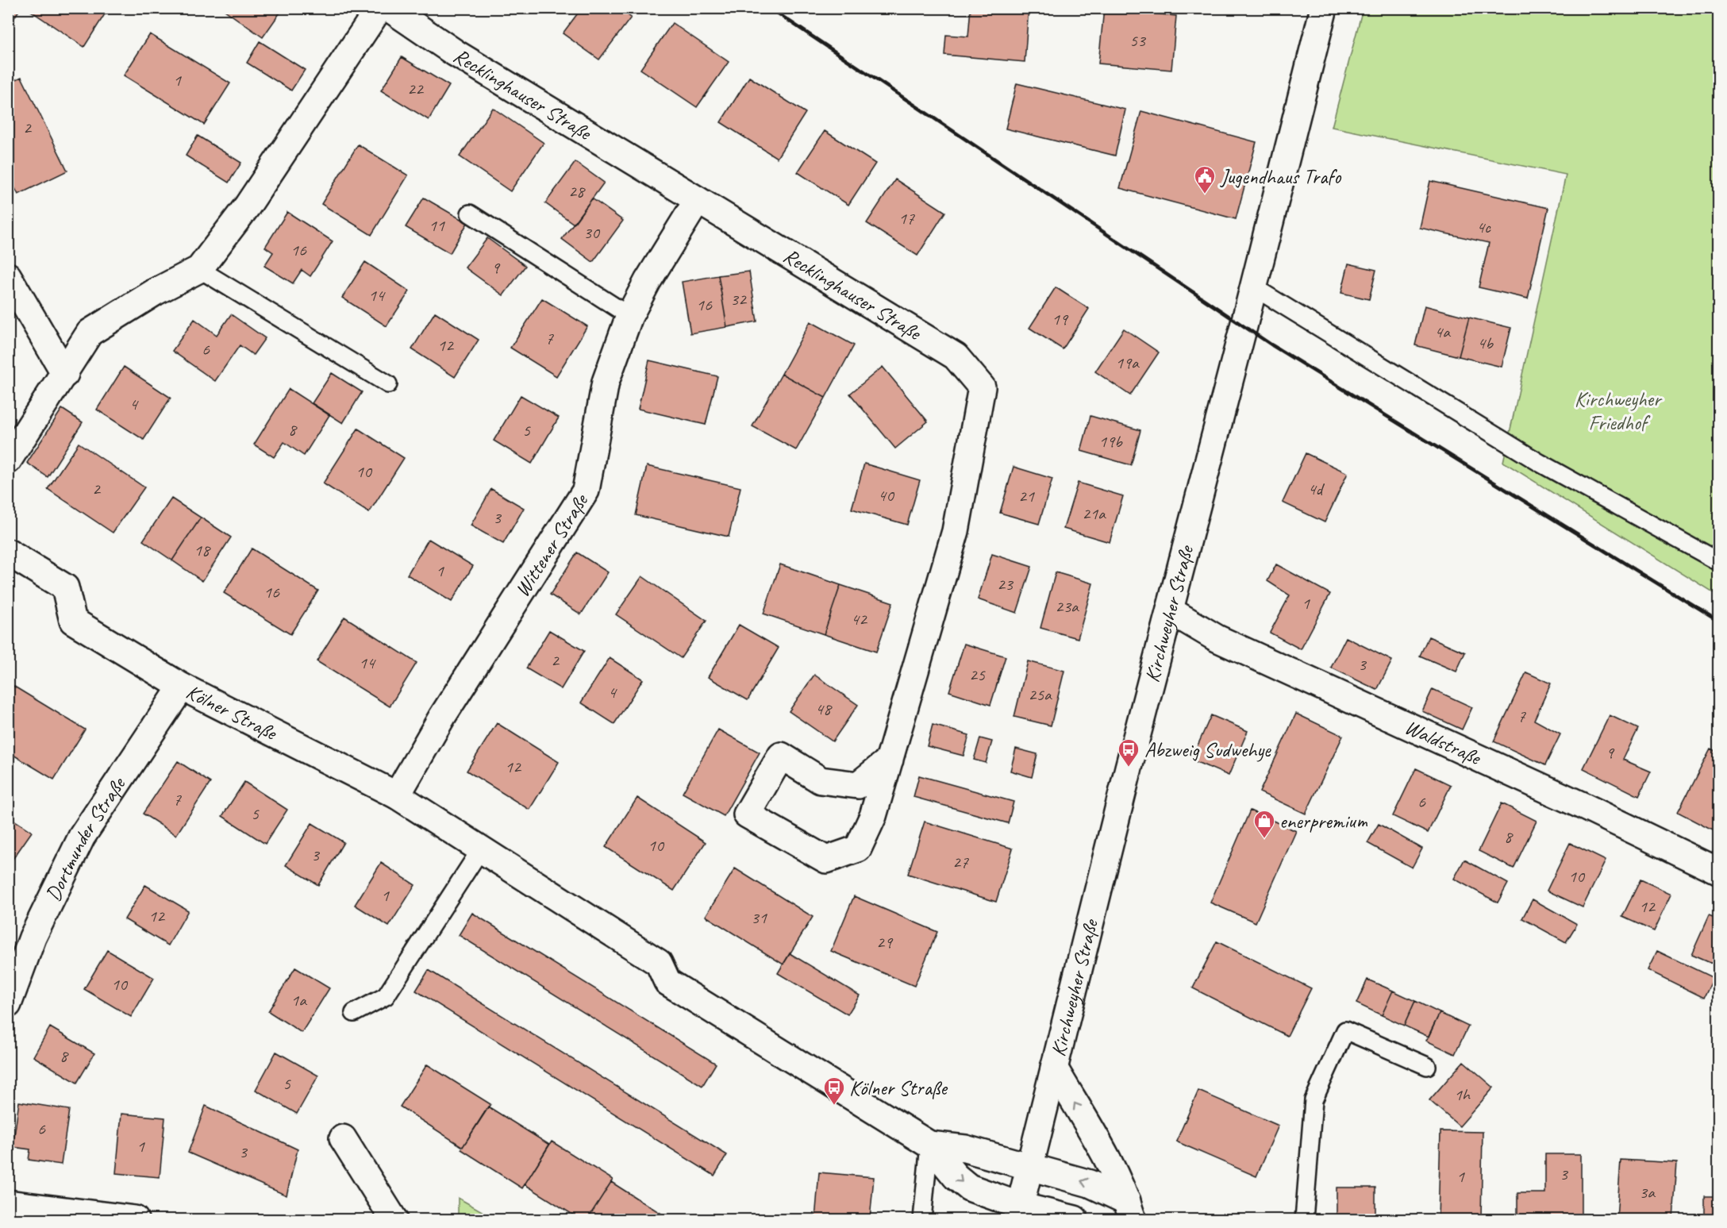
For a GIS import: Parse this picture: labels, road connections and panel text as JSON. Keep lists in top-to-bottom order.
{
  "streets": {
    "street": [
      "Recklinghauser Straße",
      "Wittener Straße",
      "Kirchweyher Straße",
      "Kölner Straße",
      "Waldstraße",
      "Dortmunder Straße"
    ]
  },
  "crossings": [
    ["Recklinghauser Straße", "Wittener Straße"],
    ["Wittener Straße", "Kölner Straße"],
    ["Kirchweyher Straße", "Kölner Straße"],
    ["Kirchweyher Straße", "Waldstraße"],
    ["Kölner Straße", "Dortmunder Straße"]
  ],
  "parks": ["Kirchweyher Friedhof"],
  "places": {
    "public building": ["Jugendhaus Trafo"],
    "bus stop": ["Abzweig Sudwehye", "Kölner Straße"],
    "shop": ["enerpremium"]
  },
  "house_numbers": [
    "53",
    "1",
    "22",
    "2",
    "28",
    "17",
    "11",
    "4c",
    "30",
    "16",
    "9",
    "14",
    "32",
    "16",
    "19",
    "4a",
    "7",
    "4b",
    "12",
    "6",
    "19a",
    "4",
    "8",
    "5",
    "19b",
    "10",
    "2",
    "4d",
    "40",
    "21",
    "21a",
    "3",
    "18",
    "1",
    "23",
    "16",
    "1",
    "23a",
    "42",
    "2",
    "14",
    "3",
    "25",
    "4",
    "25a",
    "48",
    "7",
    "9",
    "12",
    "7",
    "6",
    "5",
    "8",
    "10",
    "3",
    "27",
    "10",
    "1",
    "12",
    "12",
    "31",
    "29",
    "10",
    "1a",
    "8",
    "5",
    "1h",
    "6",
    "1",
    "3",
    "3",
    "1",
    "3a"
  ]
}
